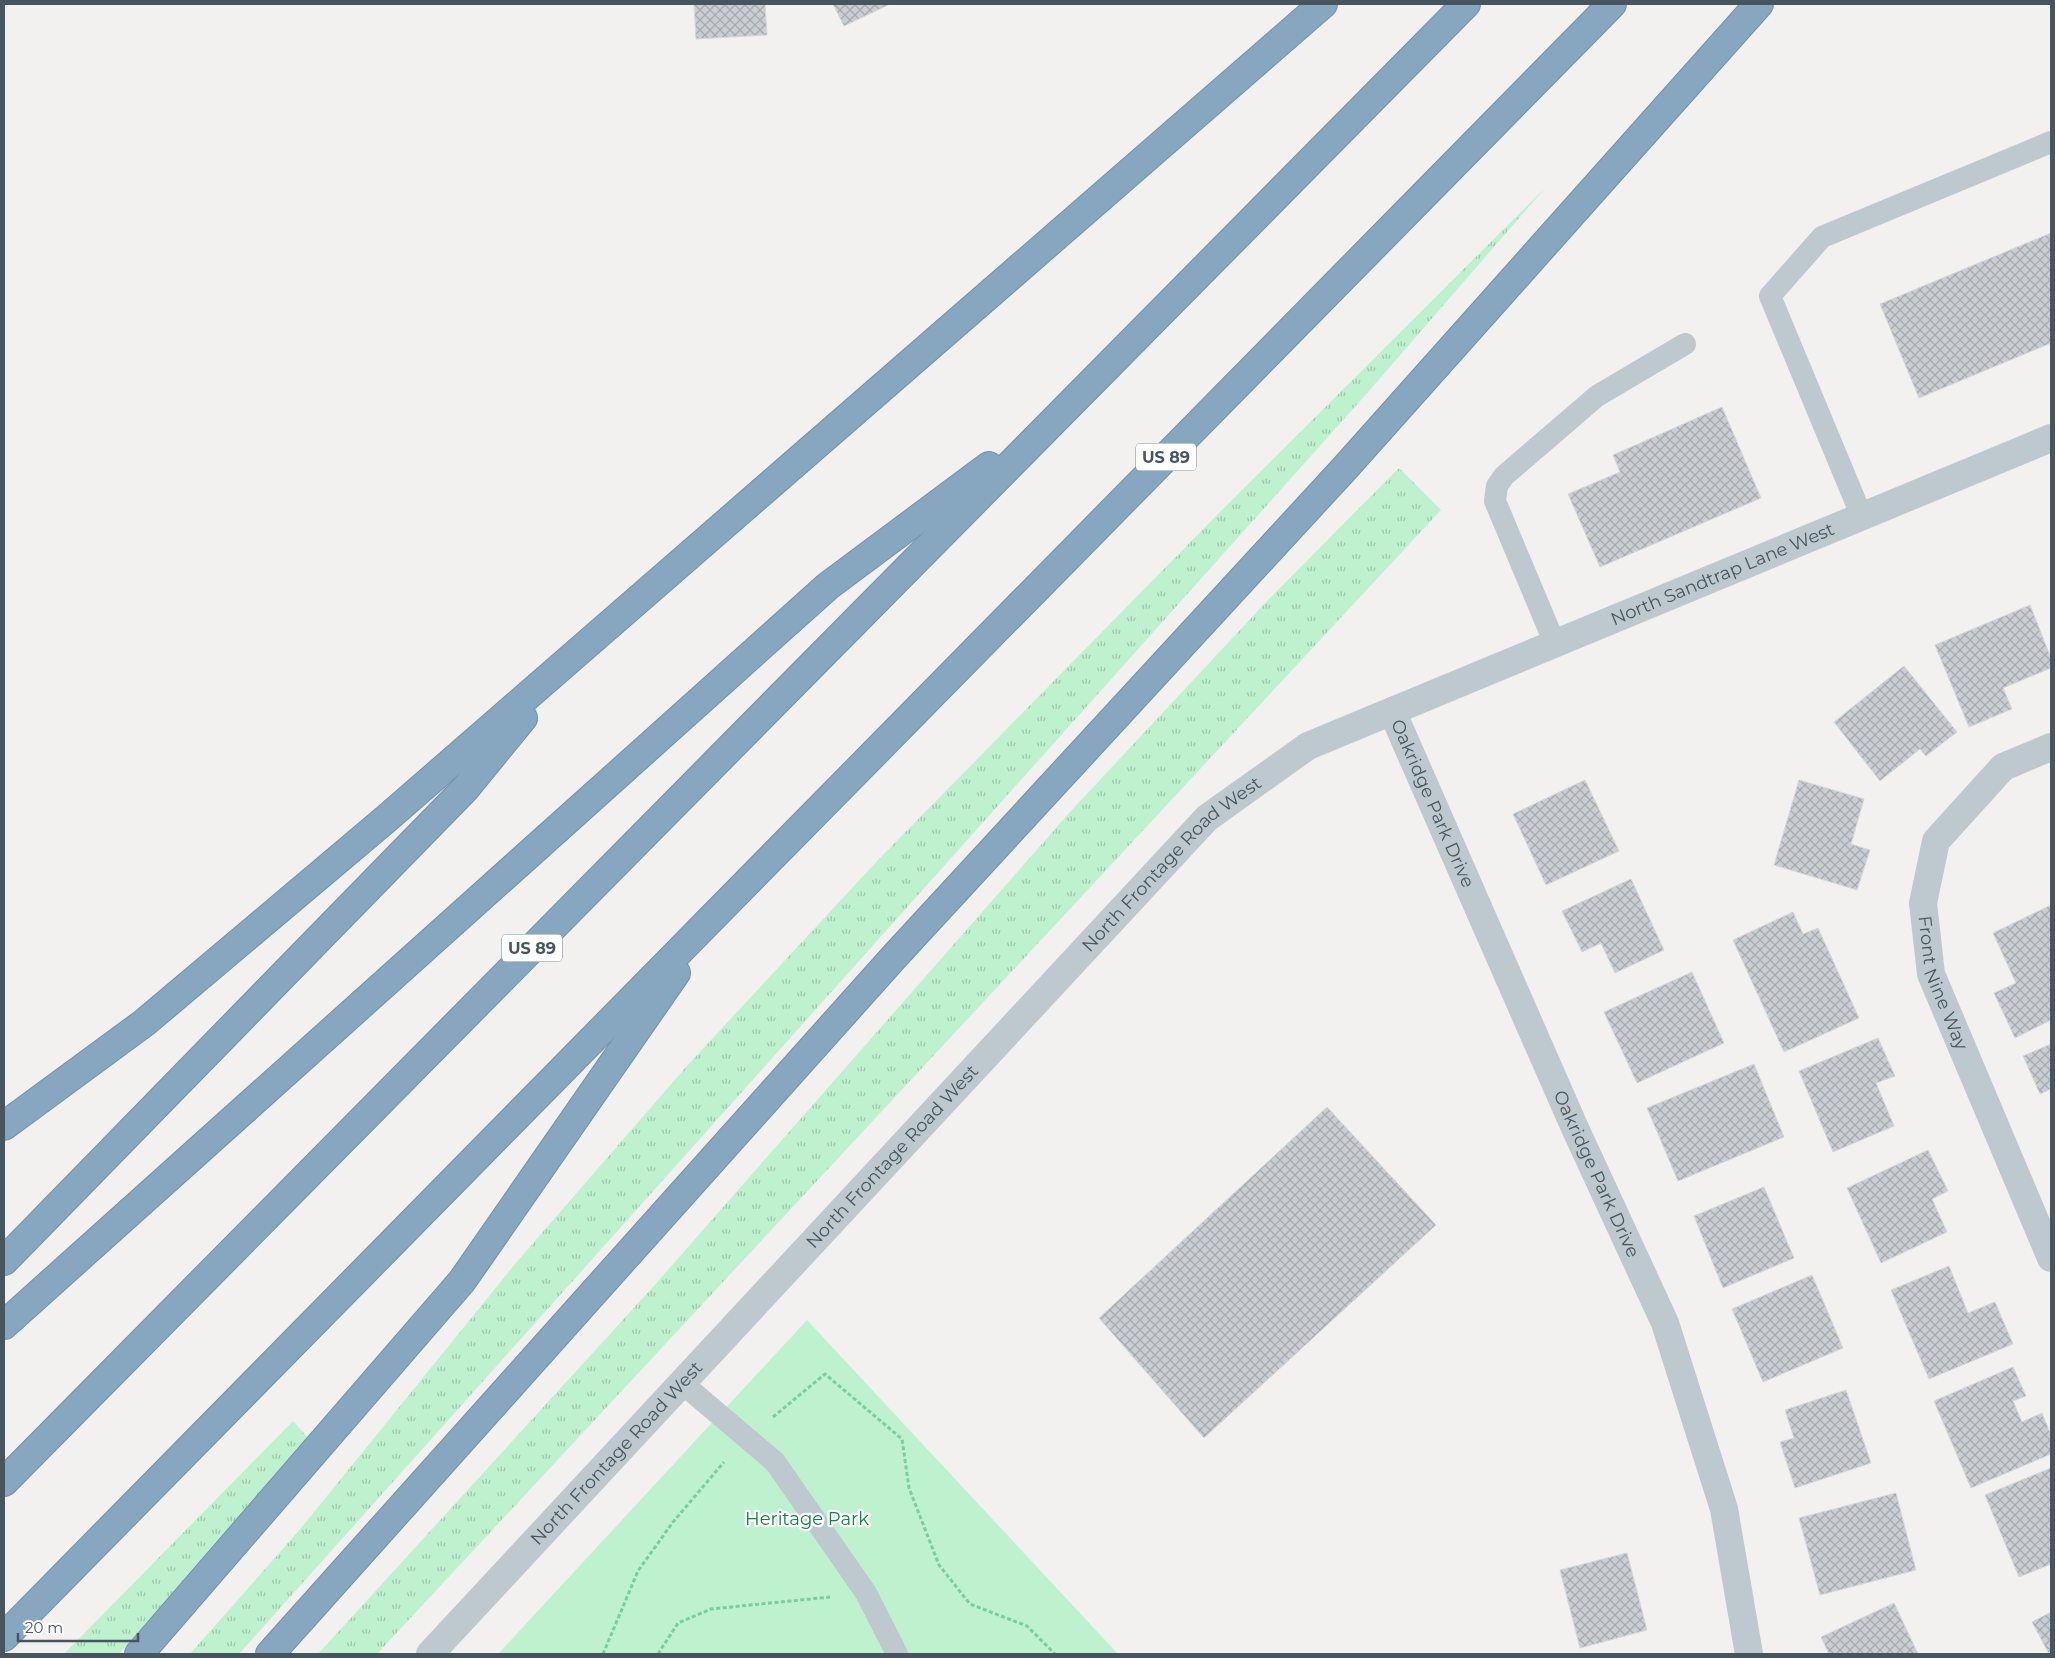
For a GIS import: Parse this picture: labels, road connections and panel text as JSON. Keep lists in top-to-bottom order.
{
  "streets": {
    "highway": ["US 89"],
    "street": [
      "North Sandtrap Lane West",
      "Oakridge Park Drive",
      "North Frontage Road West",
      "Front Nine Way"
    ]
  },
  "crossings": [
    ["North Sandtrap Lane West", "Oakridge Park Drive"],
    ["North Sandtrap Lane West", "North Frontage Road West"],
    ["Oakridge Park Drive", "North Frontage Road West"]
  ],
  "parks": ["Heritage Park"],
  "scale_bar": "20 m"
}
